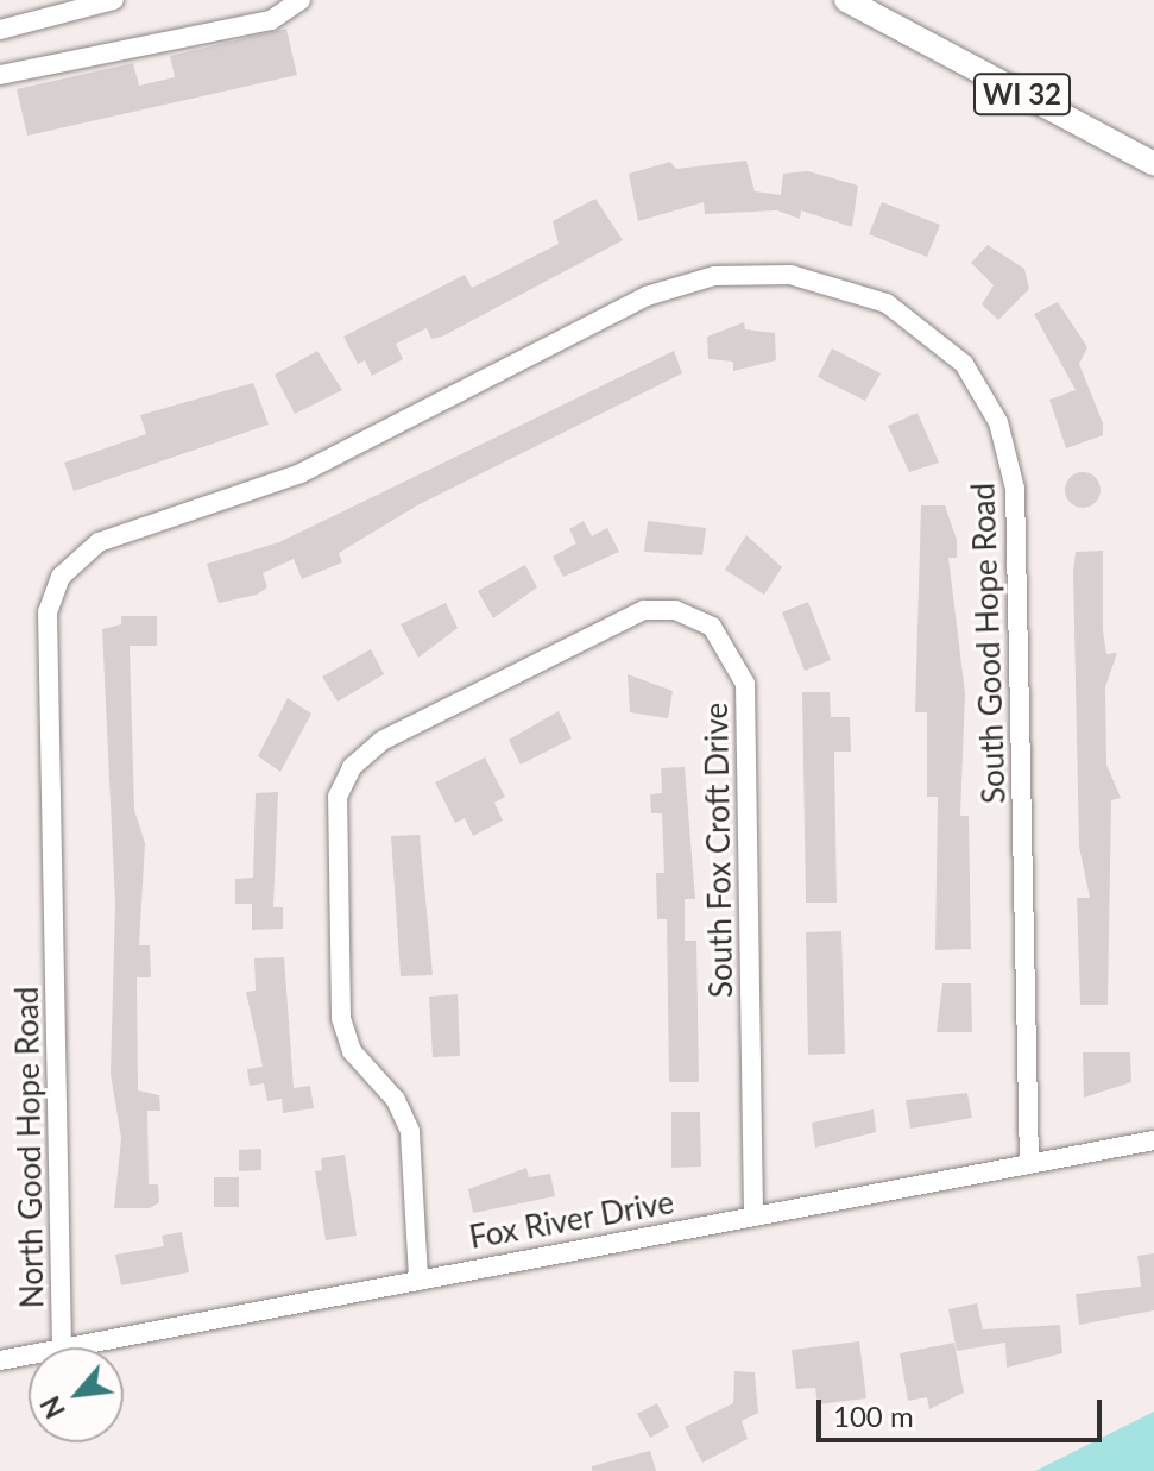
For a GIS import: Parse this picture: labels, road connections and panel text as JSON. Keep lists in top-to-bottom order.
{
  "streets": {
    "main road": ["WI 32"],
    "street": [
      "South Good Hope Road",
      "South Fox Croft Drive",
      "North Good Hope Road",
      "Fox River Drive"
    ]
  },
  "crossings": [
    ["South Good Hope Road", "North Good Hope Road"],
    ["South Good Hope Road", "Fox River Drive"],
    ["South Fox Croft Drive", "Fox River Drive"]
  ],
  "scale_bar": "100 m",
  "north": "bottom left"
}
